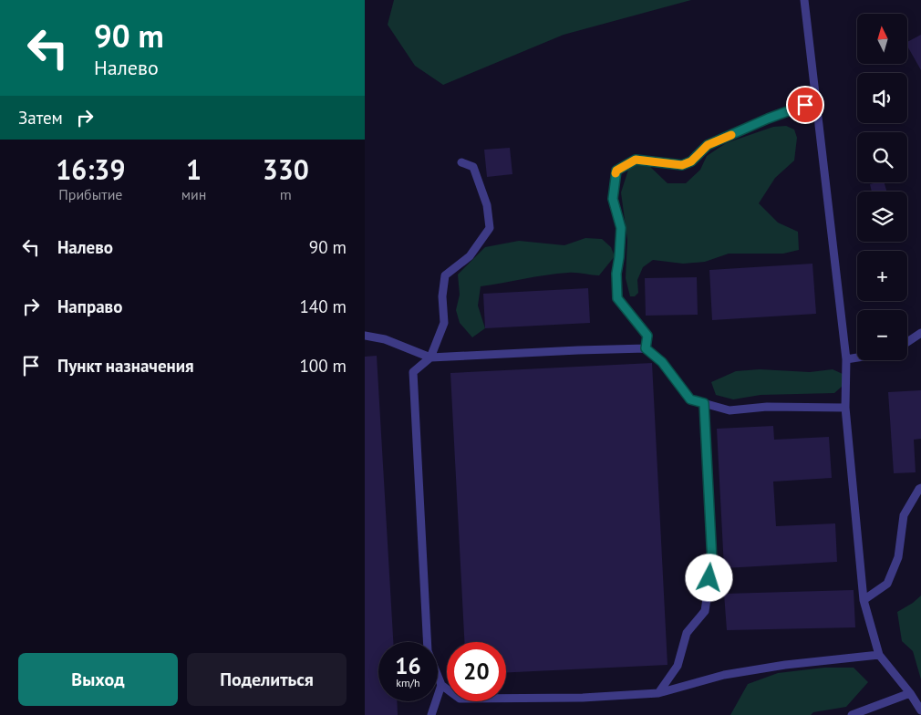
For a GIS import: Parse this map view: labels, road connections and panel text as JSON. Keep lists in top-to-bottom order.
{
  "north": "top",
  "page": {
    "turn": ["90 m", "Налево"],
    "map_buttons": ["+", "−"],
    "then": "Затем",
    "eta": [
      "16:39",
      "Прибытие",
      "1",
      "мин",
      "330",
      "m"
    ],
    "list": [
      {
        "name": "Налево",
        "value": "90 m"
      },
      {
        "name": "Направо",
        "value": "140 m"
      },
      {
        "name": "Пункт назначения",
        "value": "100 m"
      }
    ],
    "speed": "16 km/h",
    "limit": "20",
    "buttons": ["Выход", "Поделиться"]
  }
}
